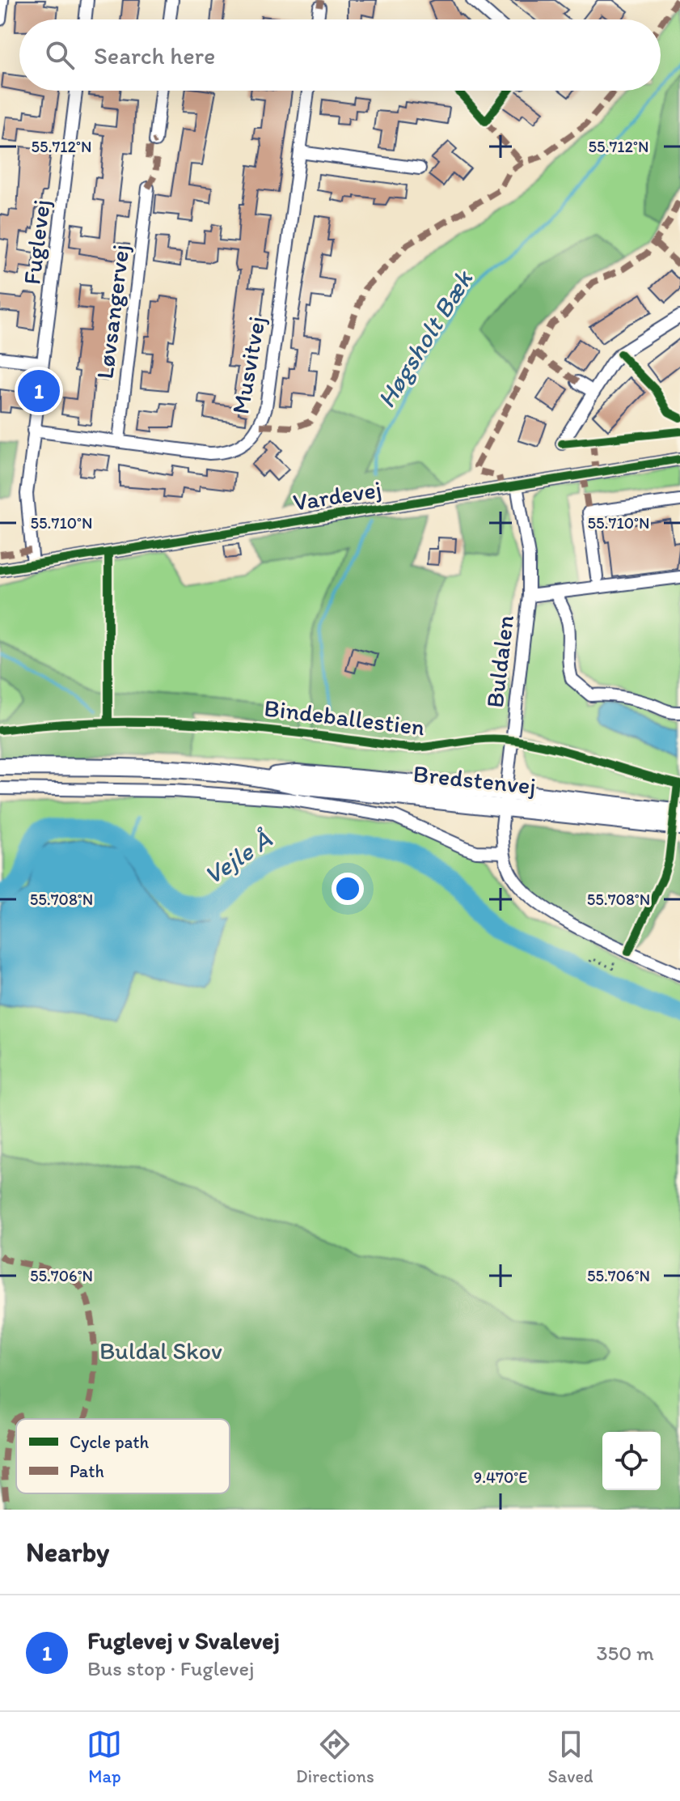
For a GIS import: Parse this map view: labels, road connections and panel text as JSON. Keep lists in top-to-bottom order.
{
  "streets": {
    "highway": ["Bredstenvej"],
    "street": [
      "Fuglevej",
      "Løvsangervej",
      "Musvitvej",
      "Vardevej",
      "Buldalen"
    ],
    "cycle path": ["Bindeballestien"]
  },
  "crossings": [
    ["Fuglevej", "Musvitvej"],
    ["Fuglevej", "Vardevej"],
    ["Løvsangervej", "Musvitvej"],
    ["Vardevej", "Buldalen"],
    ["Buldalen", "Bredstenvej"]
  ],
  "water": ["Høgsholt Bæk", "Vejle Å"],
  "parks": ["Buldal Skov"],
  "legend": ["Cycle path", "Path"],
  "page": {
    "search": "Search here",
    "pins": "1",
    "heading": "Nearby",
    "list": [
      {
        "mark": "1",
        "name": "Fuglevej v Svalevej",
        "note": "Bus stop · Fuglevej",
        "value": "350 m"
      }
    ],
    "nav": ["Map", "Directions", "Saved"]
  },
  "coordinates": [
    "55.712°N",
    "55.710°N",
    "55.708°N",
    "55.706°N",
    "9.470°E"
  ]
}
